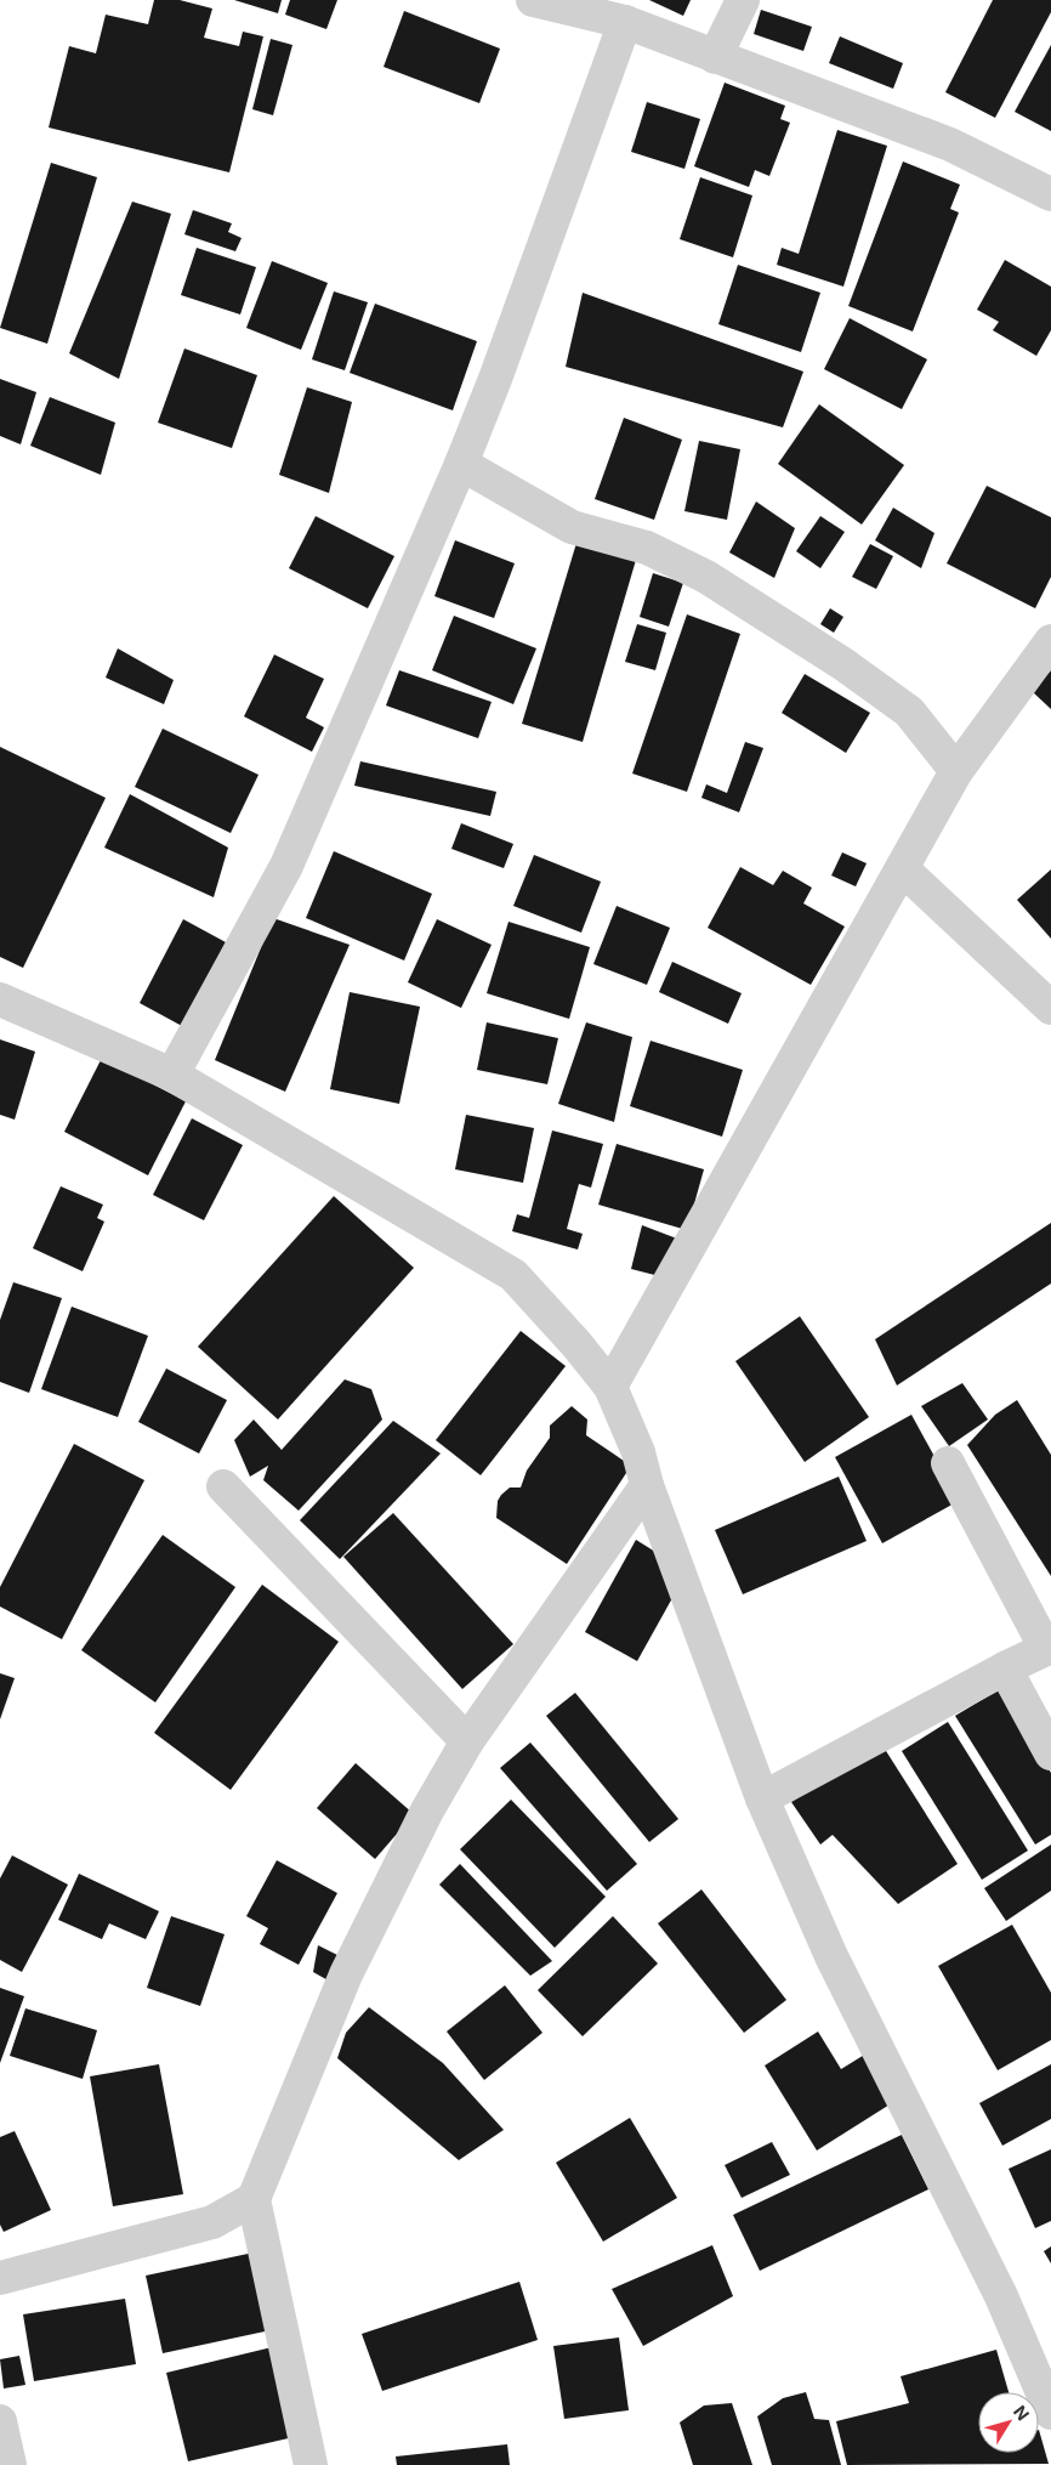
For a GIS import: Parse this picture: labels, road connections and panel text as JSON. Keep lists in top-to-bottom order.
{
  "north": "top right"
}
